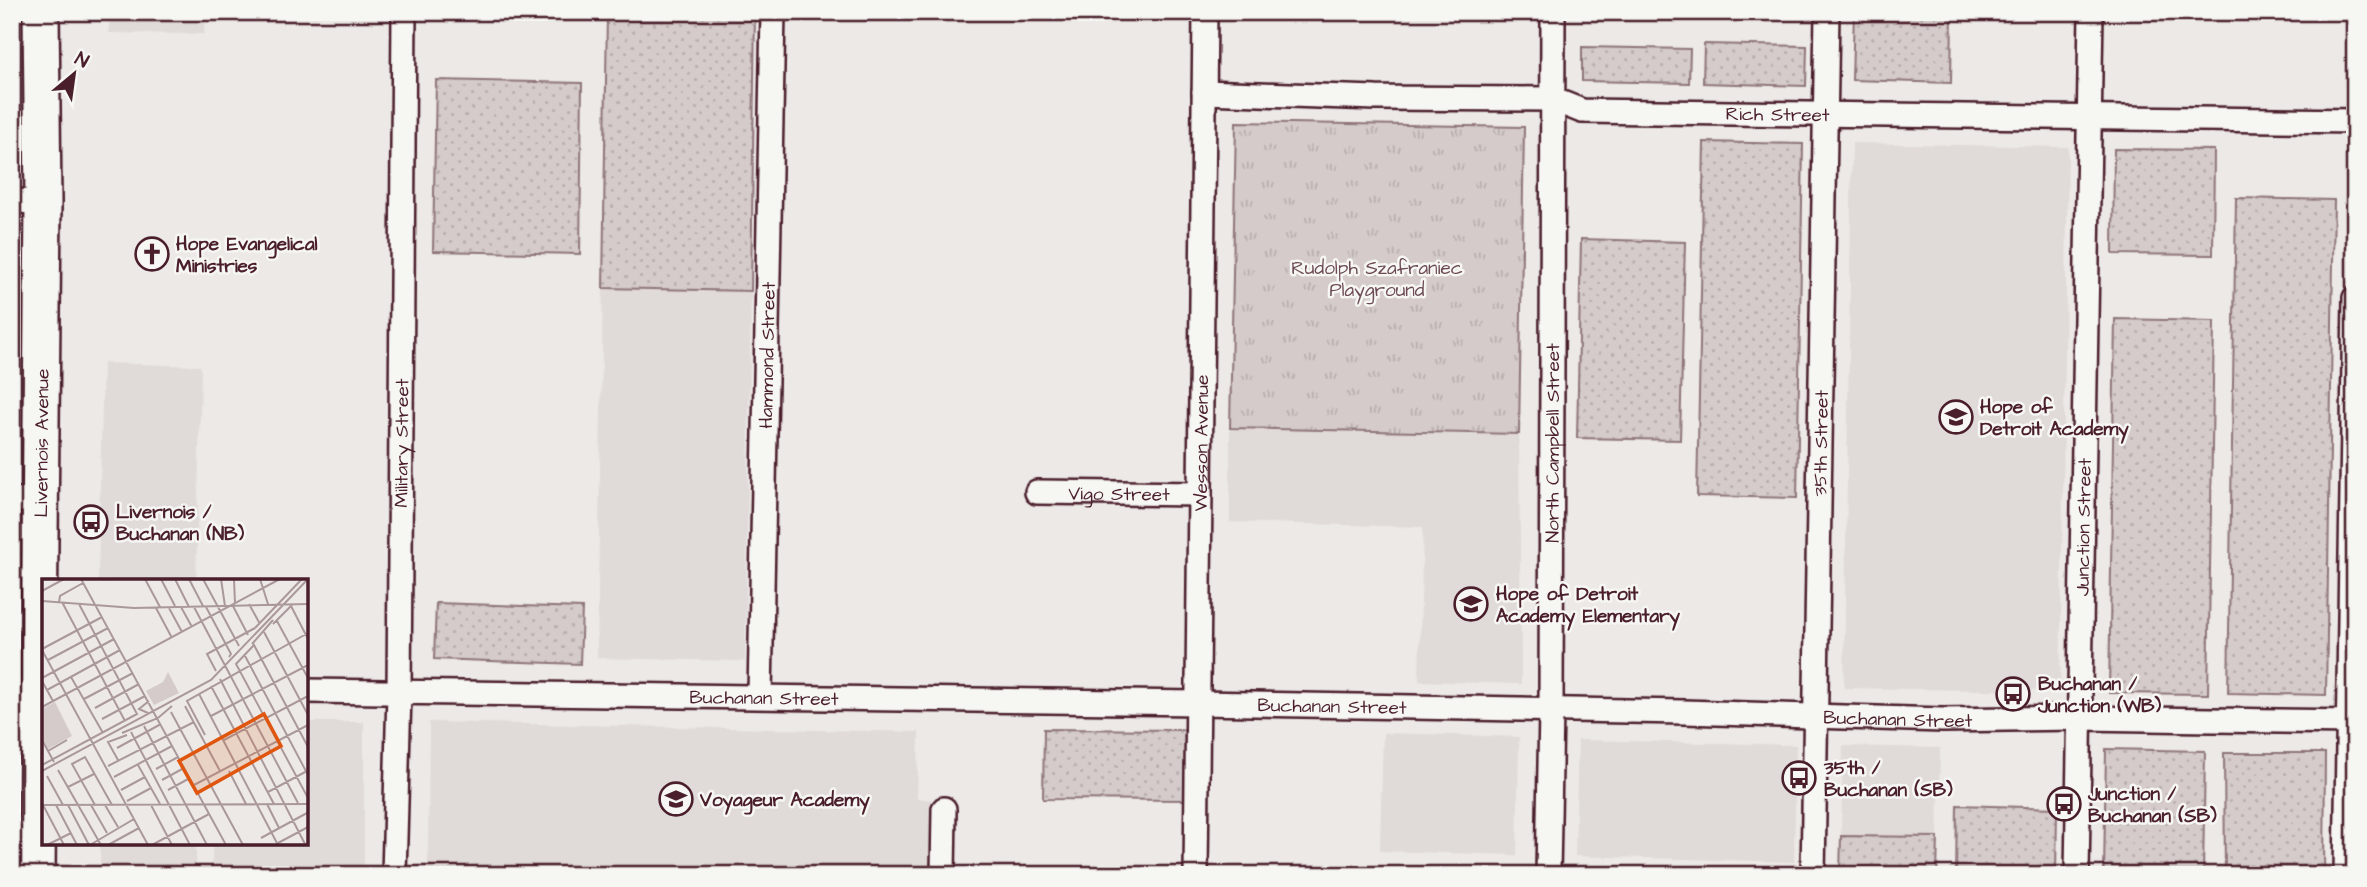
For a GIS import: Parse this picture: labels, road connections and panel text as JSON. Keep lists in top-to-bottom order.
{
  "streets": {
    "main road": ["Livernois Avenue"],
    "street": [
      "Rich Street",
      "Hammond Street",
      "35th Street",
      "Military Street",
      "Wesson Avenue",
      "North Campbell Street",
      "Vigo Street",
      "Junction Street",
      "Buchanan Street"
    ]
  },
  "crossings": [
    ["Rich Street", "35th Street"],
    ["Rich Street", "Wesson Avenue"],
    ["Rich Street", "North Campbell Street"],
    ["Rich Street", "Junction Street"],
    ["Hammond Street", "Buchanan Street"],
    ["35th Street", "Buchanan Street"],
    ["Military Street", "Buchanan Street"],
    ["Wesson Avenue", "Vigo Street"],
    ["Wesson Avenue", "Buchanan Street"],
    ["North Campbell Street", "Buchanan Street"],
    ["Junction Street", "Buchanan Street"]
  ],
  "parks": ["Rudolph Szafraniec Playground"],
  "places": {
    "church": ["Hope Evangelical Ministries"],
    "school or university": ["Hope of Detroit Academy", "Hope of Detroit Academy Elementary", "Voyageur Academy"],
    "bus stop": [
      "Livernois / Buchanan (NB)",
      "Buchanan / Junction (WB)",
      "35th / Buchanan (SB)",
      "Junction / Buchanan (SB)"
    ]
  },
  "north": "top right"
}
